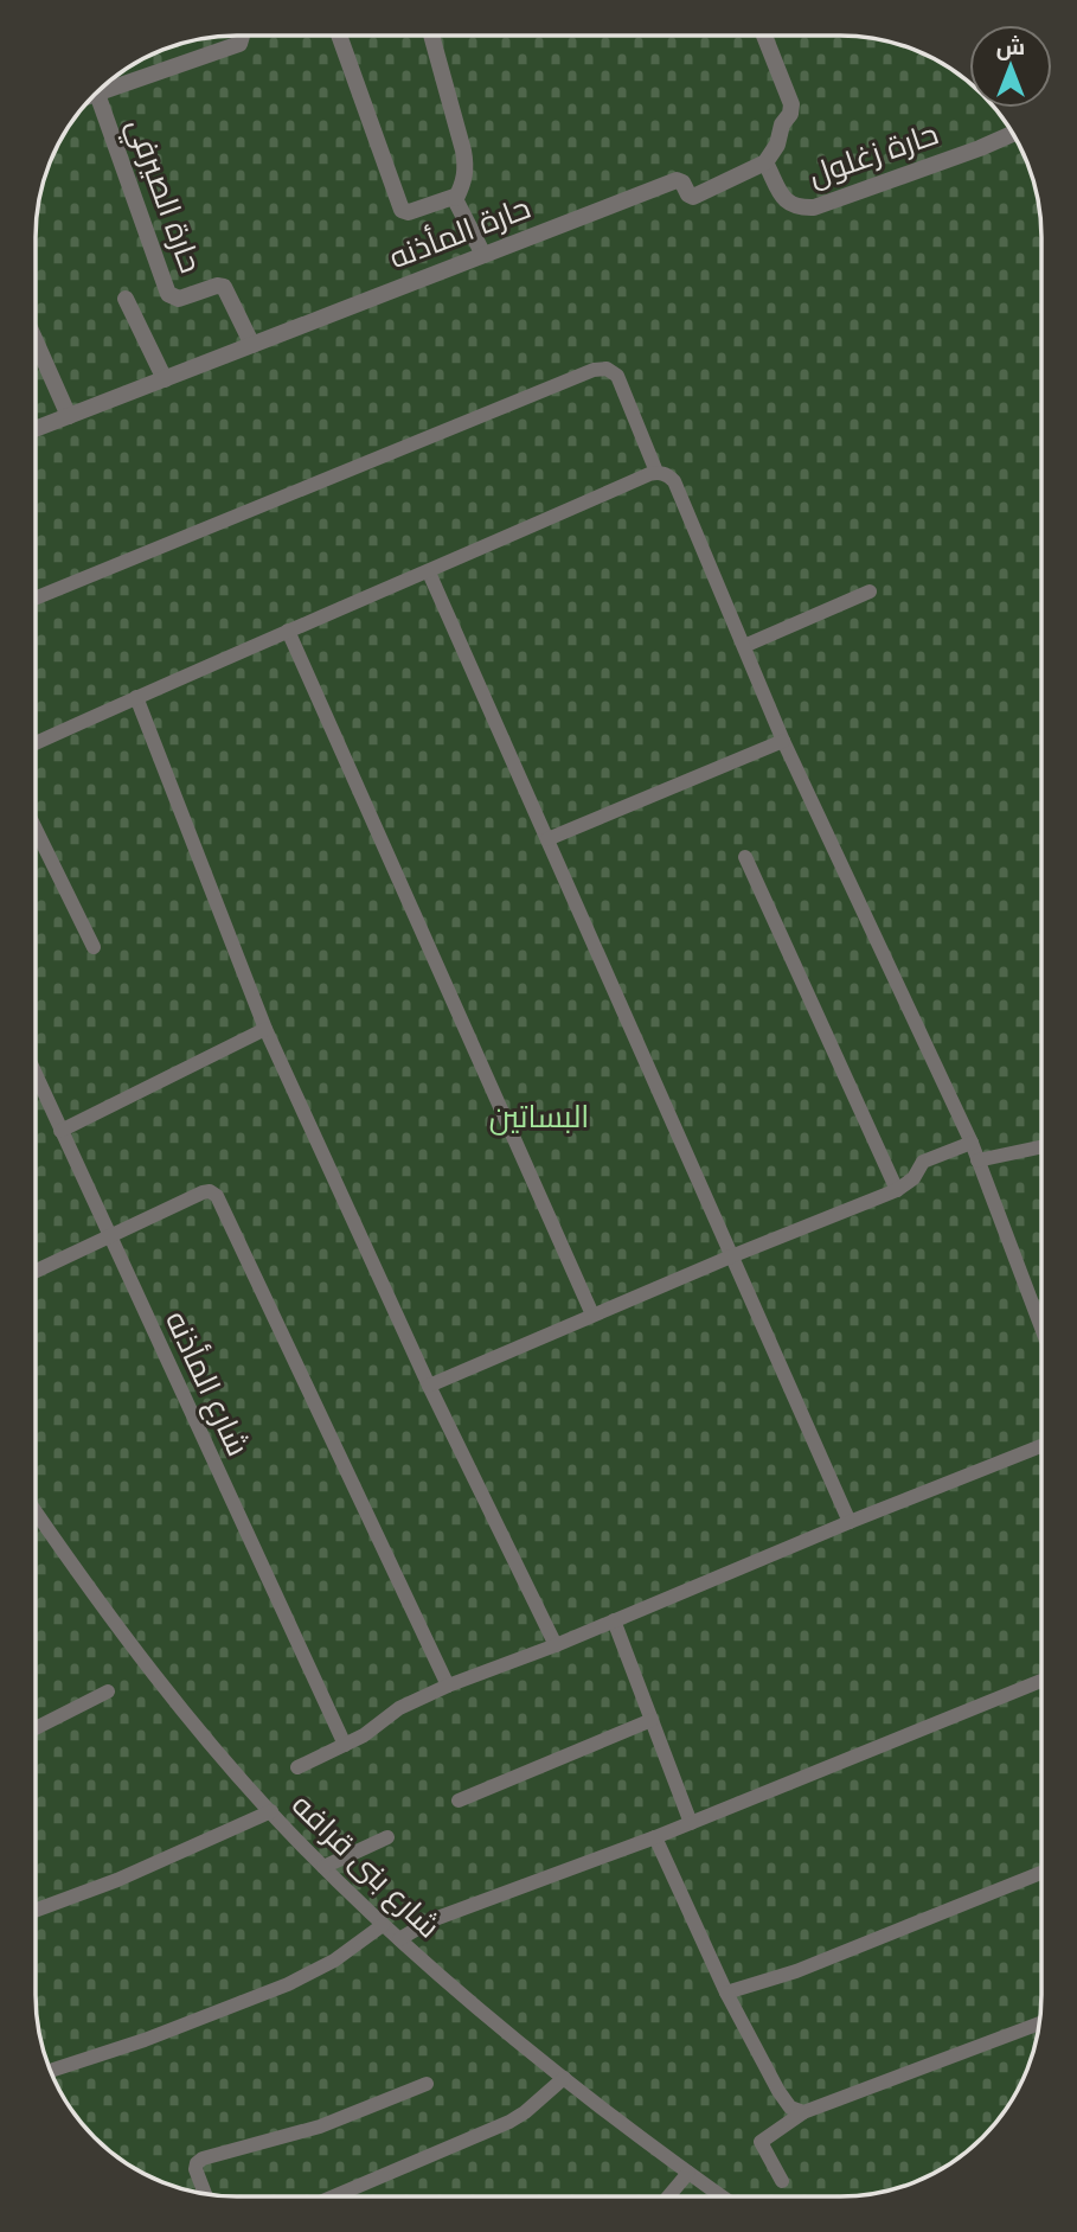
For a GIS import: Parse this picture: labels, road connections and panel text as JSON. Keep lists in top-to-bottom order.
{
  "streets": {
    "street": ["حارة زغلول", "حارة الصيرفي", "حارة المأذنه"],
    "lane": ["شارع المأذنه", "شارع بنى قرافه"]
  },
  "crossings": [
    ["حارة زغلول", "حارة المأذنه"],
    ["حارة الصيرفي", "حارة المأذنه"]
  ],
  "parks": ["البساتين"],
  "north": "top"
}
